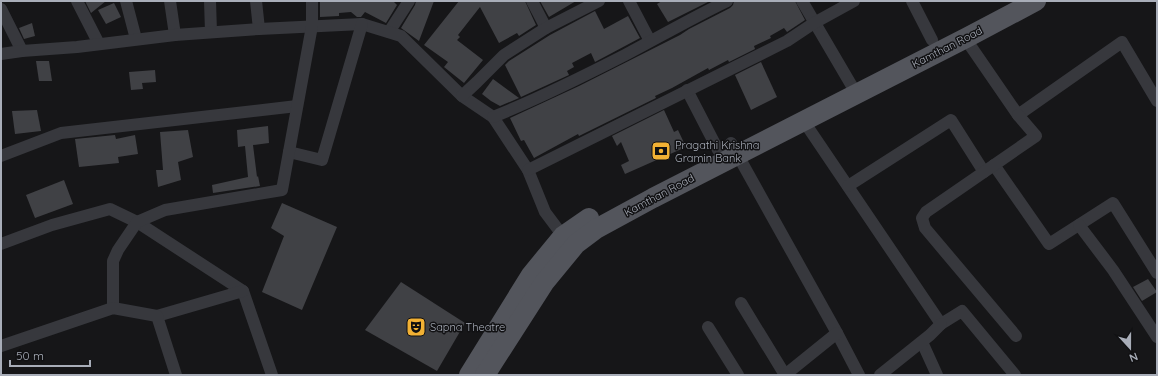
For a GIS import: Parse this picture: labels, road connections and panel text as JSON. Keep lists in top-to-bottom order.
{
  "streets": {
    "main road": ["Kamthan Road"]
  },
  "places": {
    "bank": ["Pragathi Krishna Gramin Bank"],
    "theatre": ["Sapna Theatre"]
  },
  "scale_bar": "50 m",
  "north": "bottom"
}
